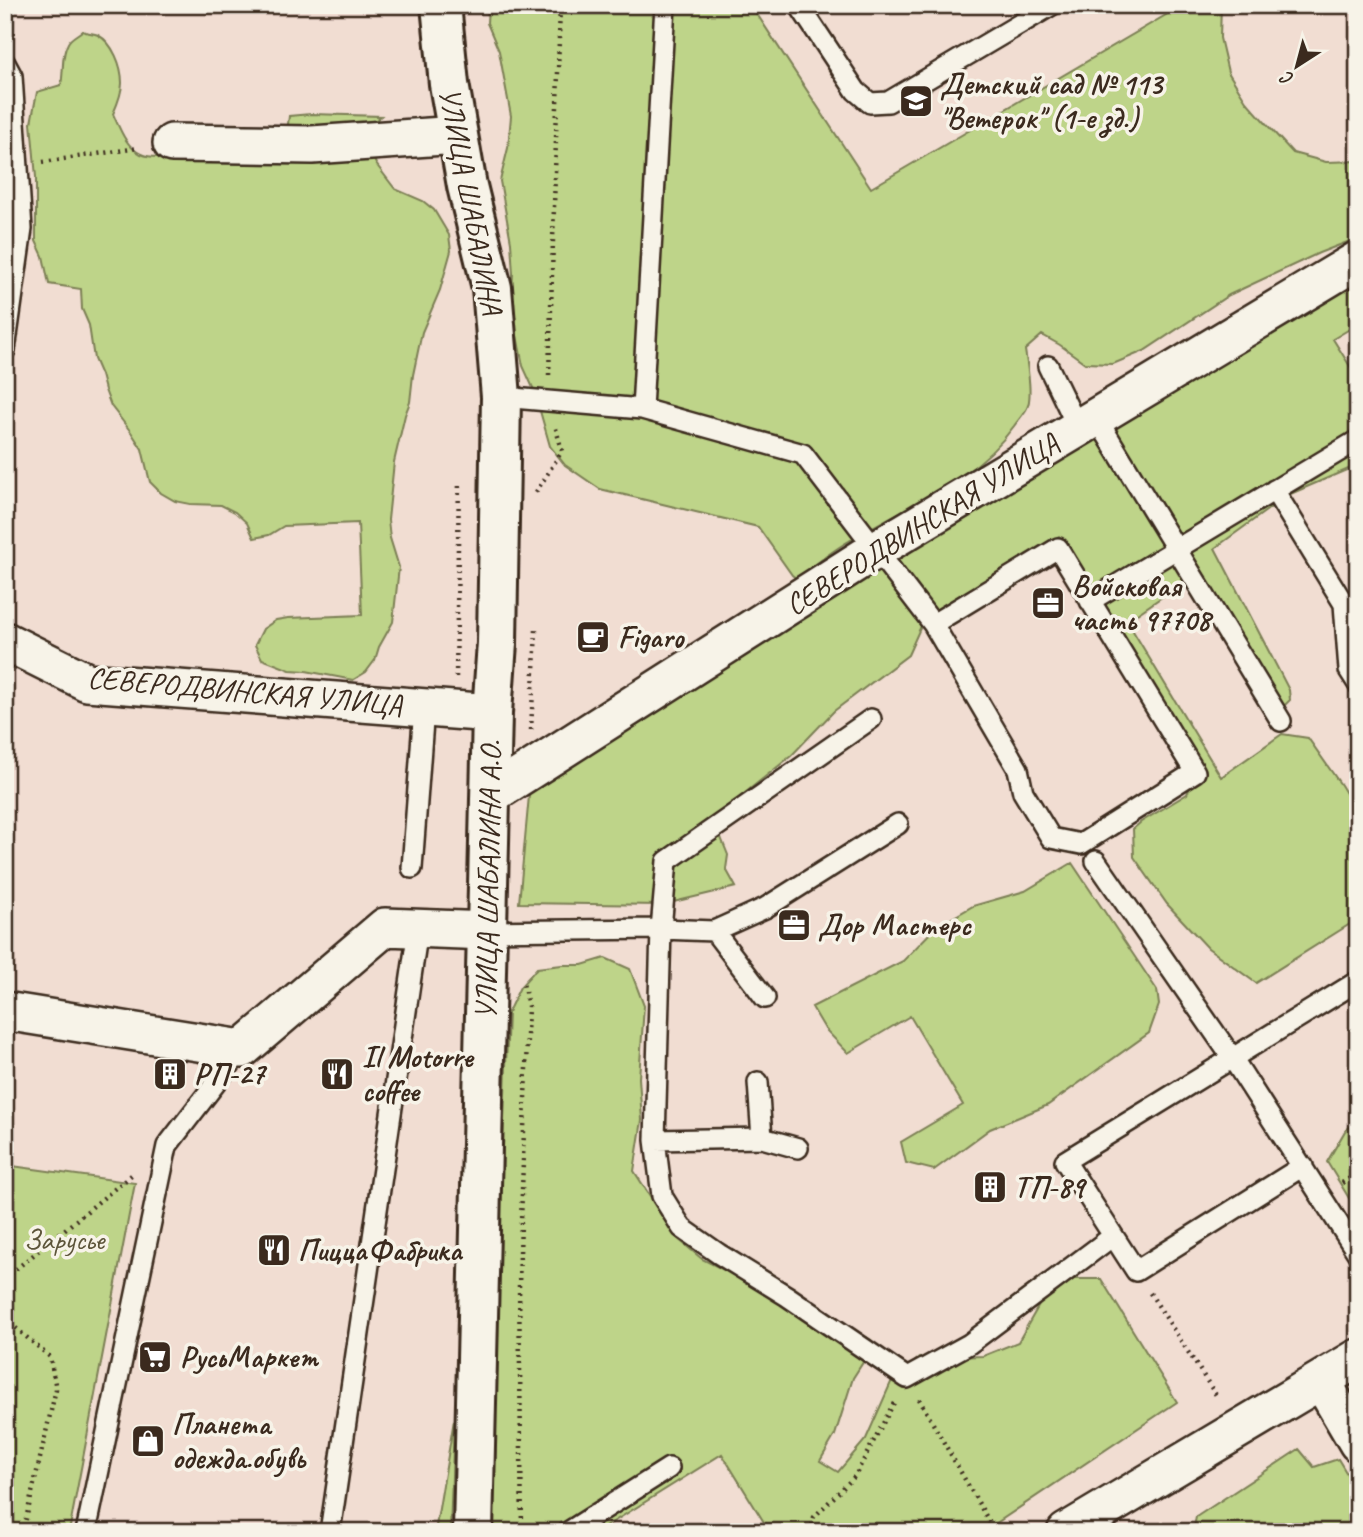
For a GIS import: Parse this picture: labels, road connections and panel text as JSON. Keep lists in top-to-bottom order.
{
  "streets": {
    "street": ["УЛИЦА ШАБАЛИНА", "СЕВЕРОДВИНСКАЯ УЛИЦА", "УЛИЦА ШАБАЛИНА А.О."]
  },
  "crossings": [
    ["УЛИЦА ШАБАЛИНА", "УЛИЦА ШАБАЛИНА А.О."],
    ["СЕВЕРОДВИНСКАЯ УЛИЦА", "УЛИЦА ШАБАЛИНА А.О."]
  ],
  "parks": ["Зарусье"],
  "places": {
    "school or university": ["Детский сад № 113 \"Ветерок\" (1-е зд.)"],
    "office": ["Войсковая часть 97708", "Дор Мастерс"],
    "cafe": ["Figaro"],
    "building": ["РП-27", "ТП-89"],
    "restaurant": ["Il Motorre coffee", "ПиццаФабрика"],
    "supermarket": ["РусьМаркет"],
    "shop": ["Планета одежда.обувь"]
  },
  "north": "bottom left"
}
